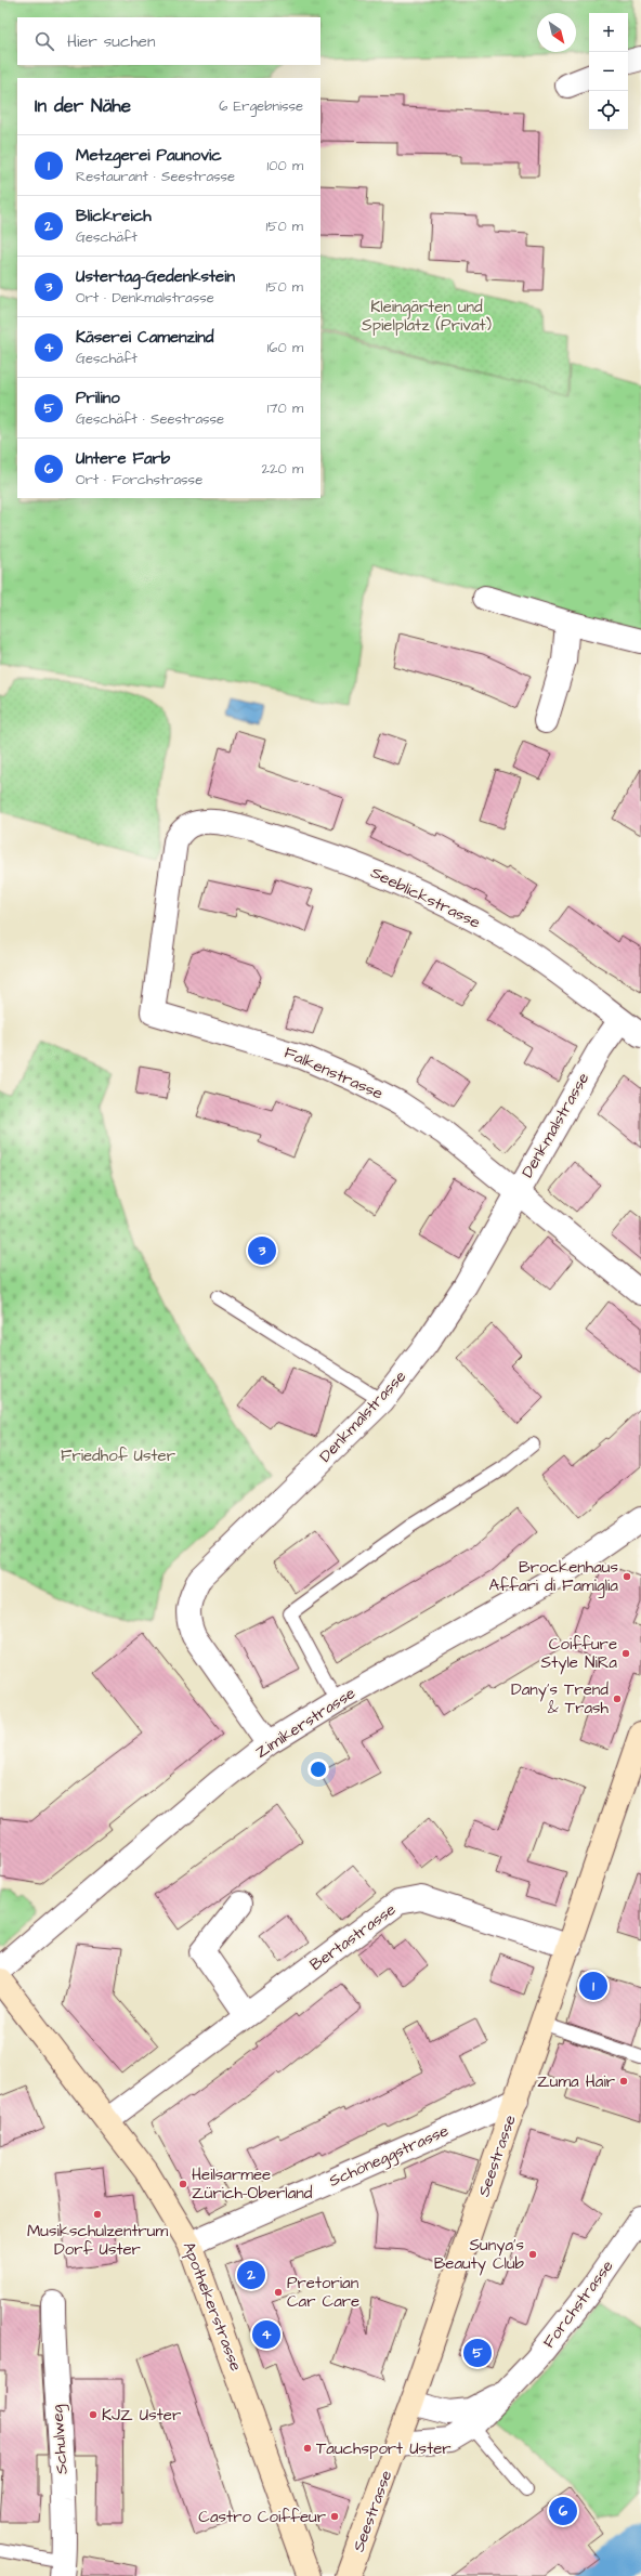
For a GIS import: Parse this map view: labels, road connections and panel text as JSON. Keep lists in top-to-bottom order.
{
  "streets": {
    "street": [
      "Seeblickstrasse",
      "Falkenstrasse",
      "Denkmalstrasse",
      "Zimikerstrasse",
      "Bertastrasse",
      "Schöneggstrasse",
      "Seestrasse",
      "Forchstrasse",
      "Apothekerstrasse",
      "Schulweg"
    ]
  },
  "crossings": [
    ["Seeblickstrasse", "Falkenstrasse"],
    ["Seeblickstrasse", "Denkmalstrasse"],
    ["Falkenstrasse", "Denkmalstrasse"],
    ["Denkmalstrasse", "Zimikerstrasse"],
    ["Bertastrasse", "Seestrasse"],
    ["Bertastrasse", "Apothekerstrasse"],
    ["Schöneggstrasse", "Seestrasse"],
    ["Schöneggstrasse", "Apothekerstrasse"],
    ["Seestrasse", "Forchstrasse"]
  ],
  "parks": ["Kleingärten und Spielplatz (Privat)", "Friedhof Uster"],
  "places": [
    "Brockenhaus Affari di Famiglia",
    "Coiffure Style NiRa",
    "Dany's Trend & Trash",
    "Zuma Hair",
    "Heilsarmee Zürich-Oberland",
    "Musikschulzentrum Dorf Uster",
    "Sunya's Beauty Club",
    "Pretorian Car Care",
    "KJZ Uster",
    "Tauchsport Uster",
    "Castro Coiffeur"
  ],
  "north": "bottom right",
  "page": {
    "map_buttons": ["+", "−"],
    "search": "Hier suchen",
    "heading": ["In der Nähe", "6 Ergebnisse"],
    "list": [
      {
        "mark": "1",
        "name": "Metzgerei Paunovic",
        "note": "Restaurant · Seestrasse",
        "value": "100 m"
      },
      {
        "mark": "2",
        "name": "Blickreich",
        "note": "Geschäft",
        "value": "150 m"
      },
      {
        "mark": "3",
        "name": "Ustertag-Gedenkstein",
        "note": "Ort · Denkmalstrasse",
        "value": "150 m"
      },
      {
        "mark": "4",
        "name": "Käserei Camenzind",
        "note": "Geschäft",
        "value": "160 m"
      },
      {
        "mark": "5",
        "name": "Prilino",
        "note": "Geschäft · Seestrasse",
        "value": "170 m"
      },
      {
        "mark": "6",
        "name": "Untere Farb",
        "note": "Ort · Forchstrasse",
        "value": "220 m"
      }
    ],
    "pins": [
      "3",
      "1",
      "2",
      "4",
      "5",
      "6"
    ]
  }
}
